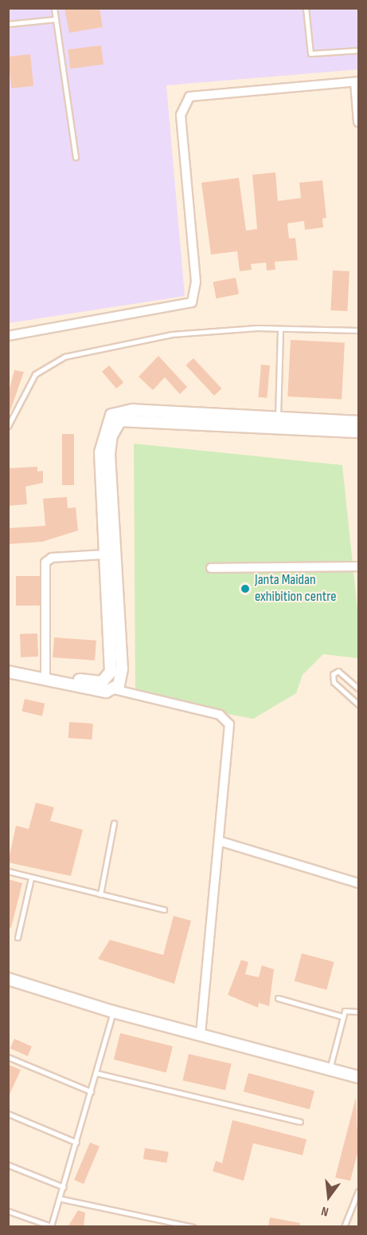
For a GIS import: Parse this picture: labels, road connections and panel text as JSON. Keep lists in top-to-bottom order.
{
  "places": ["Janta Maidan exhibition centre"],
  "north": "bottom"
}
